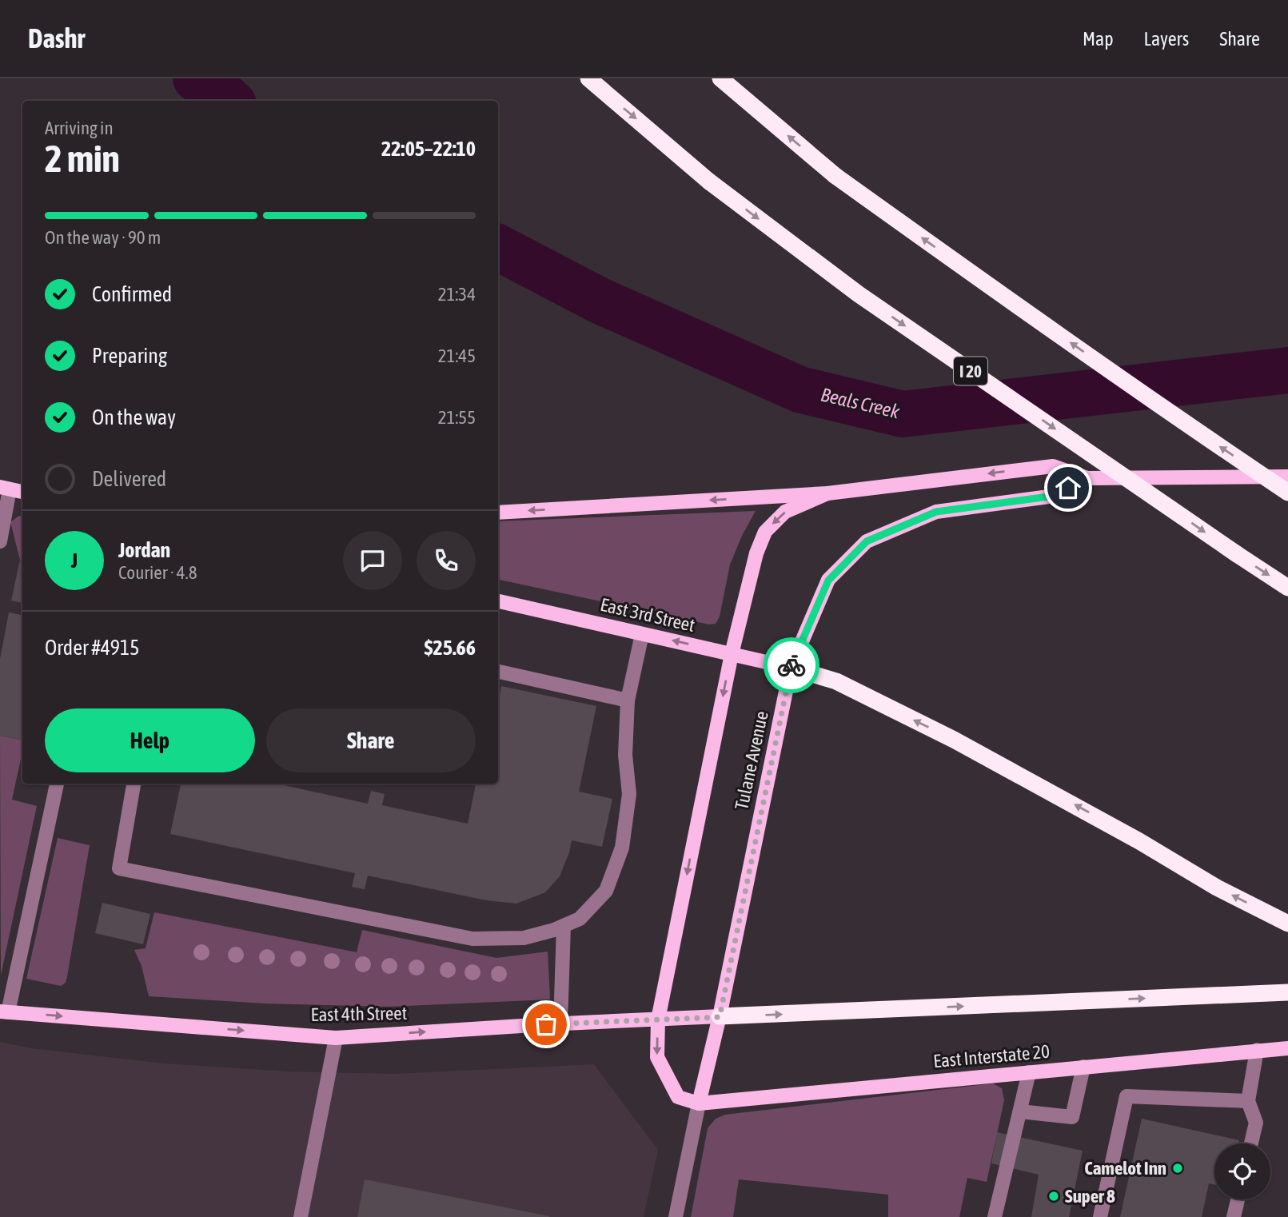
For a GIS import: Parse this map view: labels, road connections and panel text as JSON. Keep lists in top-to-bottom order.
{
  "streets": {
    "highway": ["I 20"],
    "main road": [
      "East 3rd Street",
      "Tulane Avenue",
      "East 4th Street",
      "East Interstate 20"
    ]
  },
  "crossings": [
    ["East 3rd Street", "Tulane Avenue"],
    ["Tulane Avenue", "East 4th Street"],
    ["Tulane Avenue", "East Interstate 20"]
  ],
  "one_way": ["East 4th Street"],
  "water": ["Beals Creek"],
  "places": ["Camelot Inn", "Super 8"],
  "page": {
    "header": "Dashr",
    "nav": ["Map", "Layers", "Share"],
    "heading": ["2 min", "Arriving in", "22:05–22:10"],
    "panel": [
      "Jordan",
      "Courier · 4.8",
      "Order #4915",
      "$25.66"
    ],
    "bar": "On the way · 90 m",
    "list": [
      ["Confirmed", "21:34"],
      ["Preparing", "21:45"],
      ["On the way", "21:55"],
      "Delivered"
    ],
    "round": "J",
    "buttons": ["Help", "Share"]
  }
}
